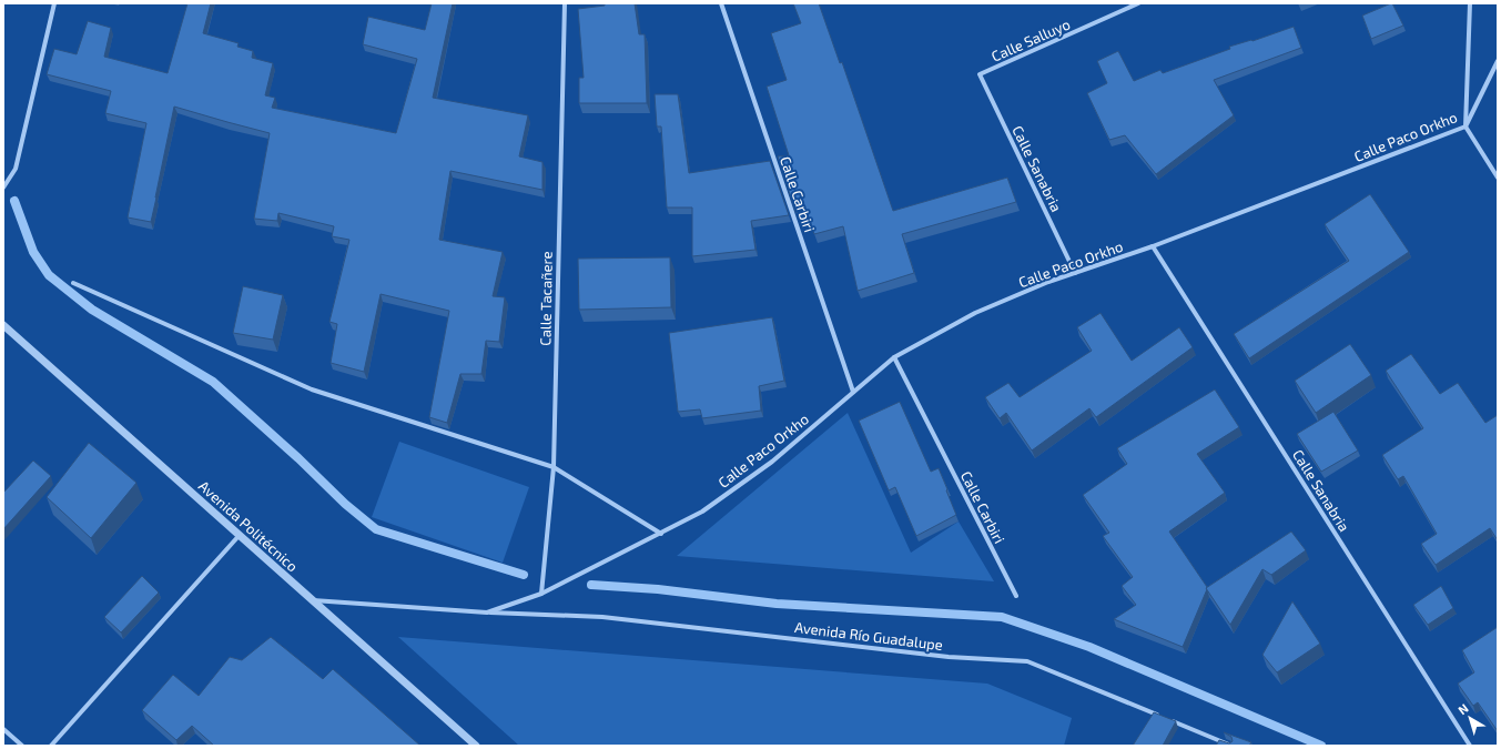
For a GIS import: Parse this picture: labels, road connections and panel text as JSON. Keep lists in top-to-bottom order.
{
  "streets": {
    "street": [
      "Calle Salluyo",
      "Calle Paco Orkho",
      "Calle Sanabria",
      "Calle Carbiri",
      "Calle Tacañere",
      "Avenida Politécnico",
      "Avenida Río Guadalupe"
    ]
  },
  "crossings": [
    ["Calle Salluyo", "Calle Sanabria"],
    ["Calle Paco Orkho", "Calle Sanabria"],
    ["Calle Paco Orkho", "Calle Carbiri"],
    ["Calle Paco Orkho", "Calle Tacañere"],
    ["Calle Paco Orkho", "Avenida Río Guadalupe"],
    ["Avenida Politécnico", "Avenida Río Guadalupe"]
  ],
  "north": "top left"
}
